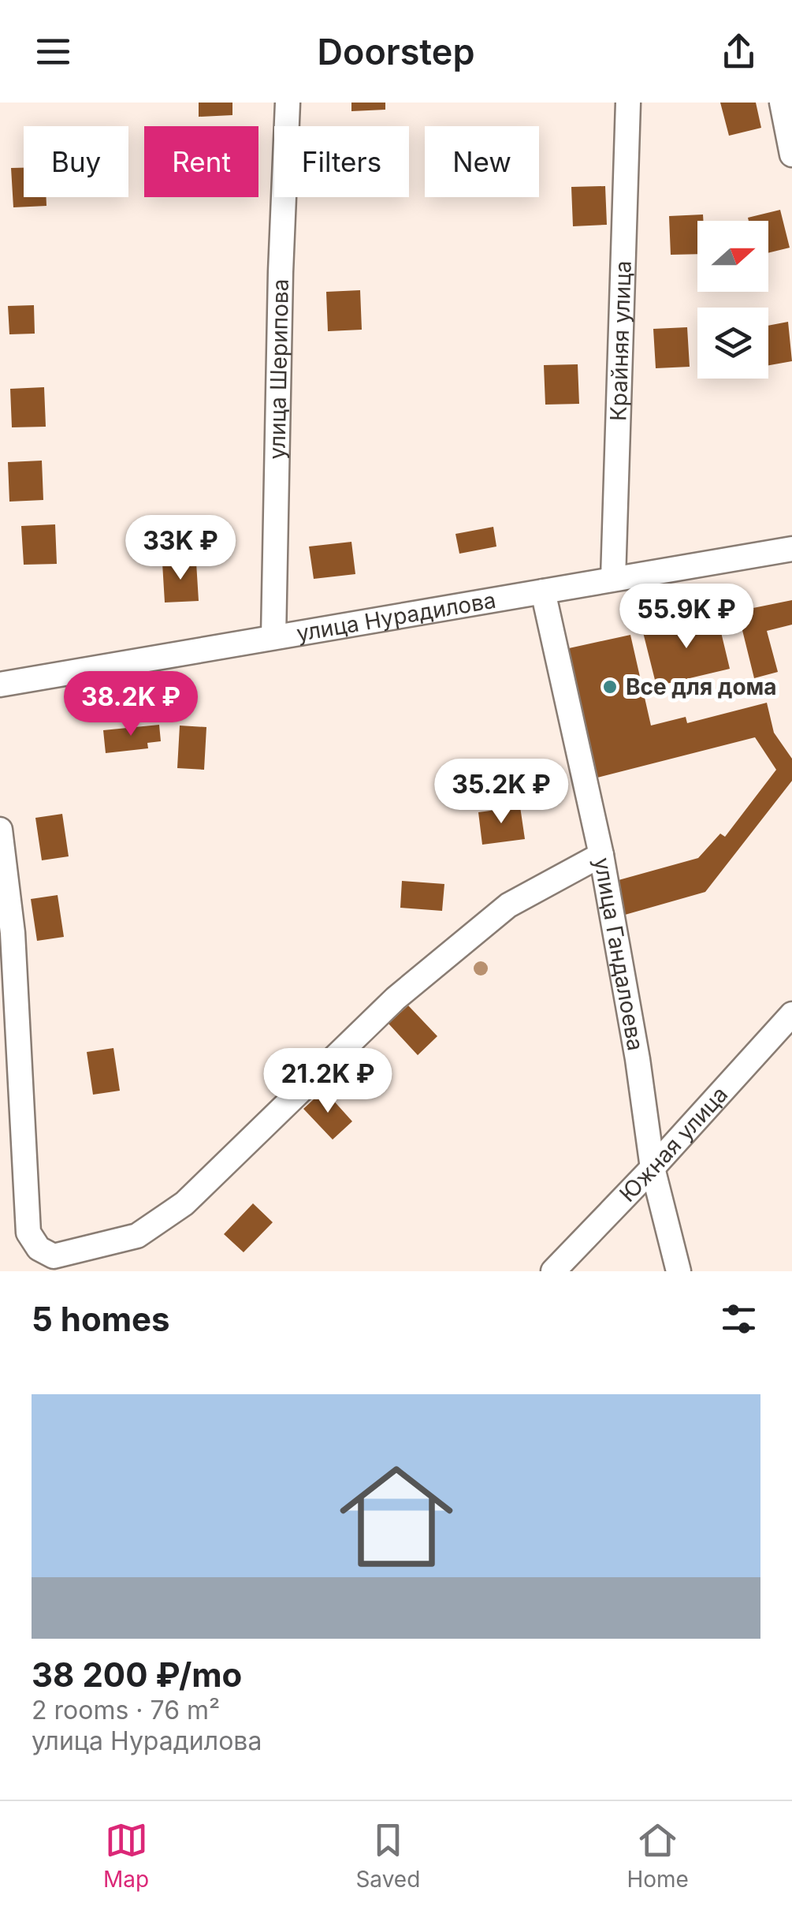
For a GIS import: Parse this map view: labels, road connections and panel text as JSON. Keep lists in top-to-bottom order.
{
  "streets": {
    "street": [
      "Крайняя улица",
      "улица Шерипова",
      "улица Нурадилова",
      "улица Гандалоева",
      "Южная улица"
    ]
  },
  "crossings": [
    ["Крайняя улица", "улица Нурадилова"],
    ["улица Шерипова", "улица Нурадилова"],
    ["улица Нурадилова", "улица Гандалоева"],
    ["улица Гандалоева", "Южная улица"]
  ],
  "places": ["Все для дома"],
  "north": "right",
  "page": {
    "header": "Doorstep",
    "chip": [
      "Buy",
      "Rent",
      "Filters",
      "New"
    ],
    "price": [
      "33K ₽",
      "55.9K ₽",
      "38.2K ₽",
      "35.2K ₽",
      "21.2K ₽"
    ],
    "heading": "5 homes",
    "list": [
      {
        "name": "38 200 ₽/mo",
        "note": "2 rooms · 76 m² · улица Нурадилова"
      }
    ],
    "tabs": ["Map", "Saved", "Home"]
  }
}
